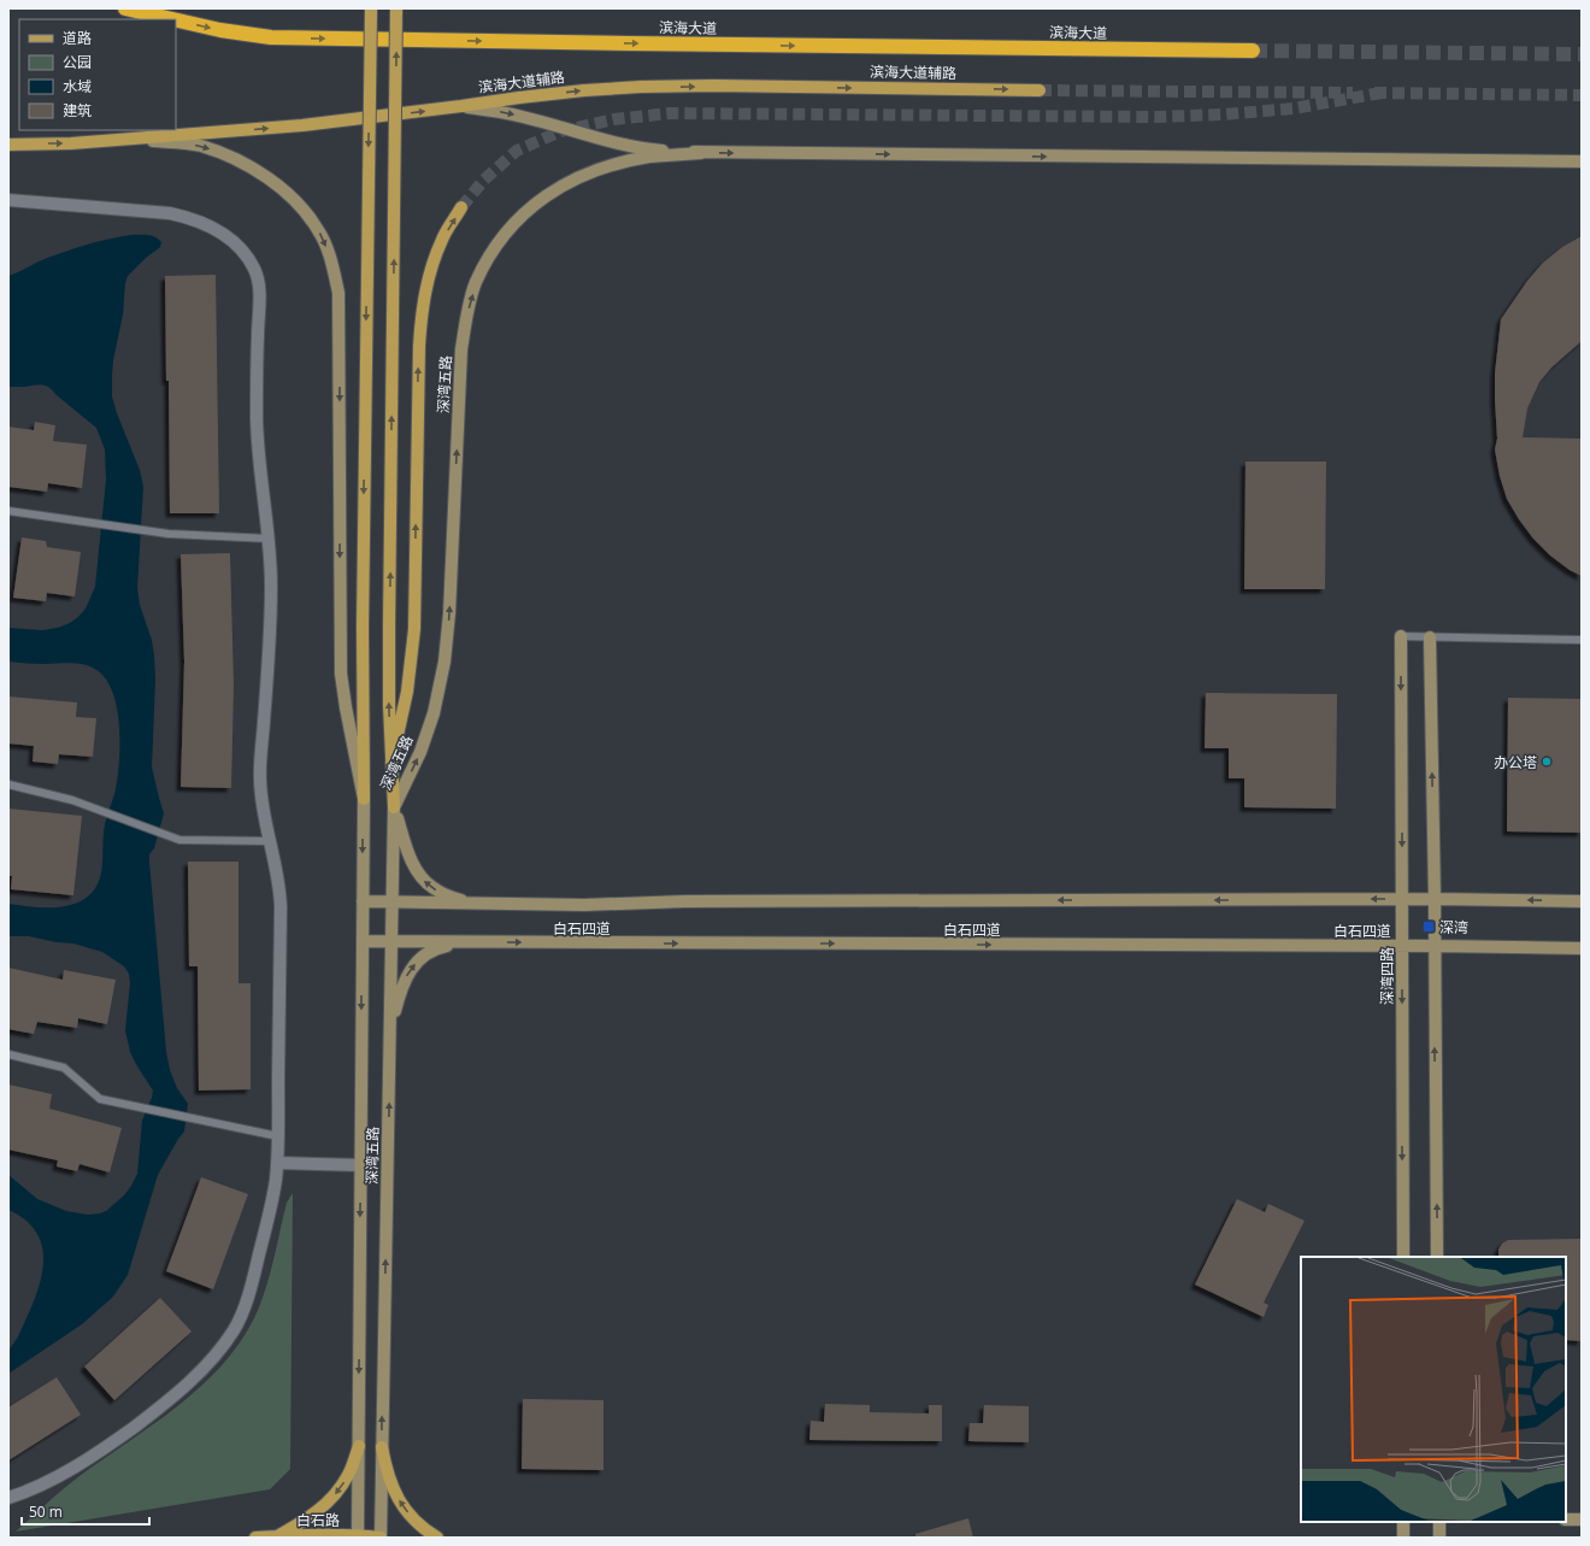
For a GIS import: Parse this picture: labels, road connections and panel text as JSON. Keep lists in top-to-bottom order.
{
  "streets": {
    "highway": ["滨海大道"],
    "main road": ["滨海大道辅路", "白石路"],
    "street": ["深湾五路", "白石四道", "深湾四路"]
  },
  "crossings": [
    ["滨海大道辅路", "深湾五路"],
    ["深湾五路", "白石四道"],
    ["深湾五路", "白石路"],
    ["白石四道", "深湾四路"]
  ],
  "one_way": ["滨海大道", "滨海大道辅路"],
  "places": {
    "other": ["办公塔"],
    "transit": ["深湾"]
  },
  "legend": [
    "道路",
    "公园",
    "水域",
    "建筑"
  ],
  "scale_bar": "50 m"
}
